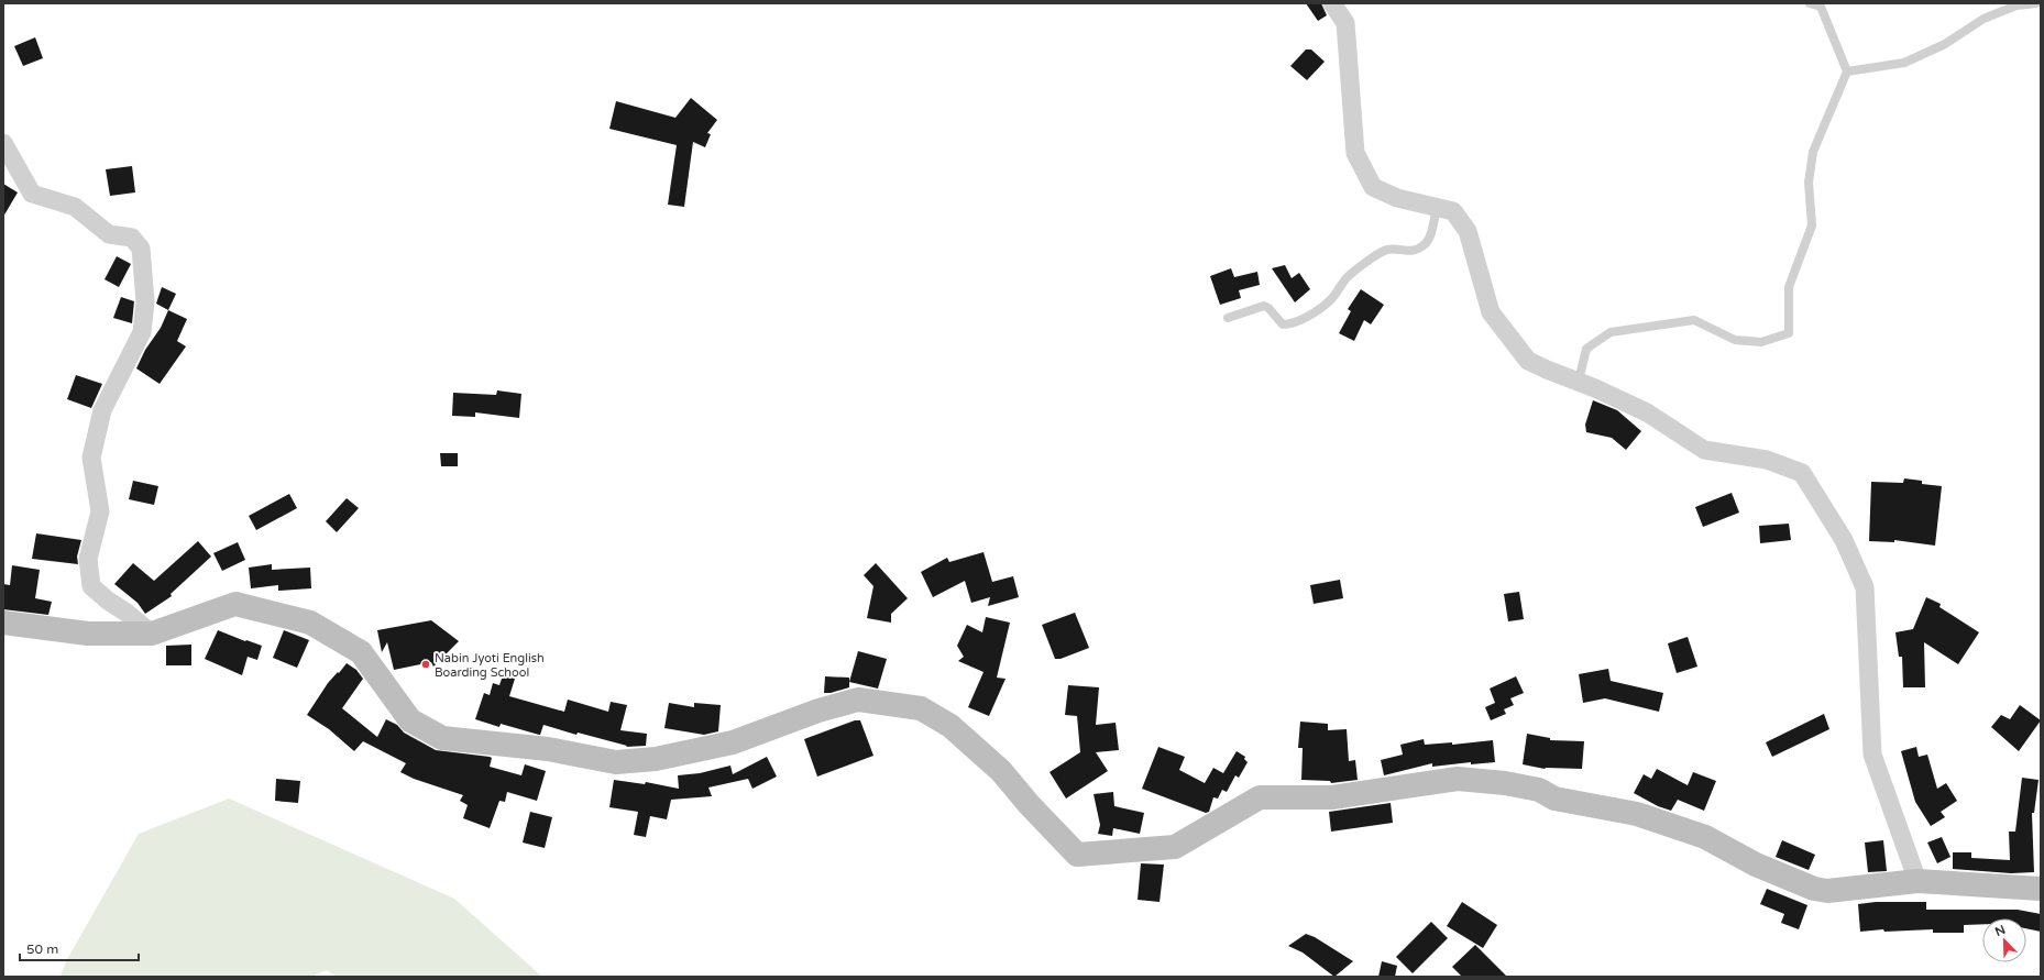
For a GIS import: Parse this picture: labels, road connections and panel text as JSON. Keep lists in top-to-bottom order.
{
  "places": ["Nabin Jyoti English Boarding School"],
  "scale_bar": "50 m",
  "north": "top left"
}
